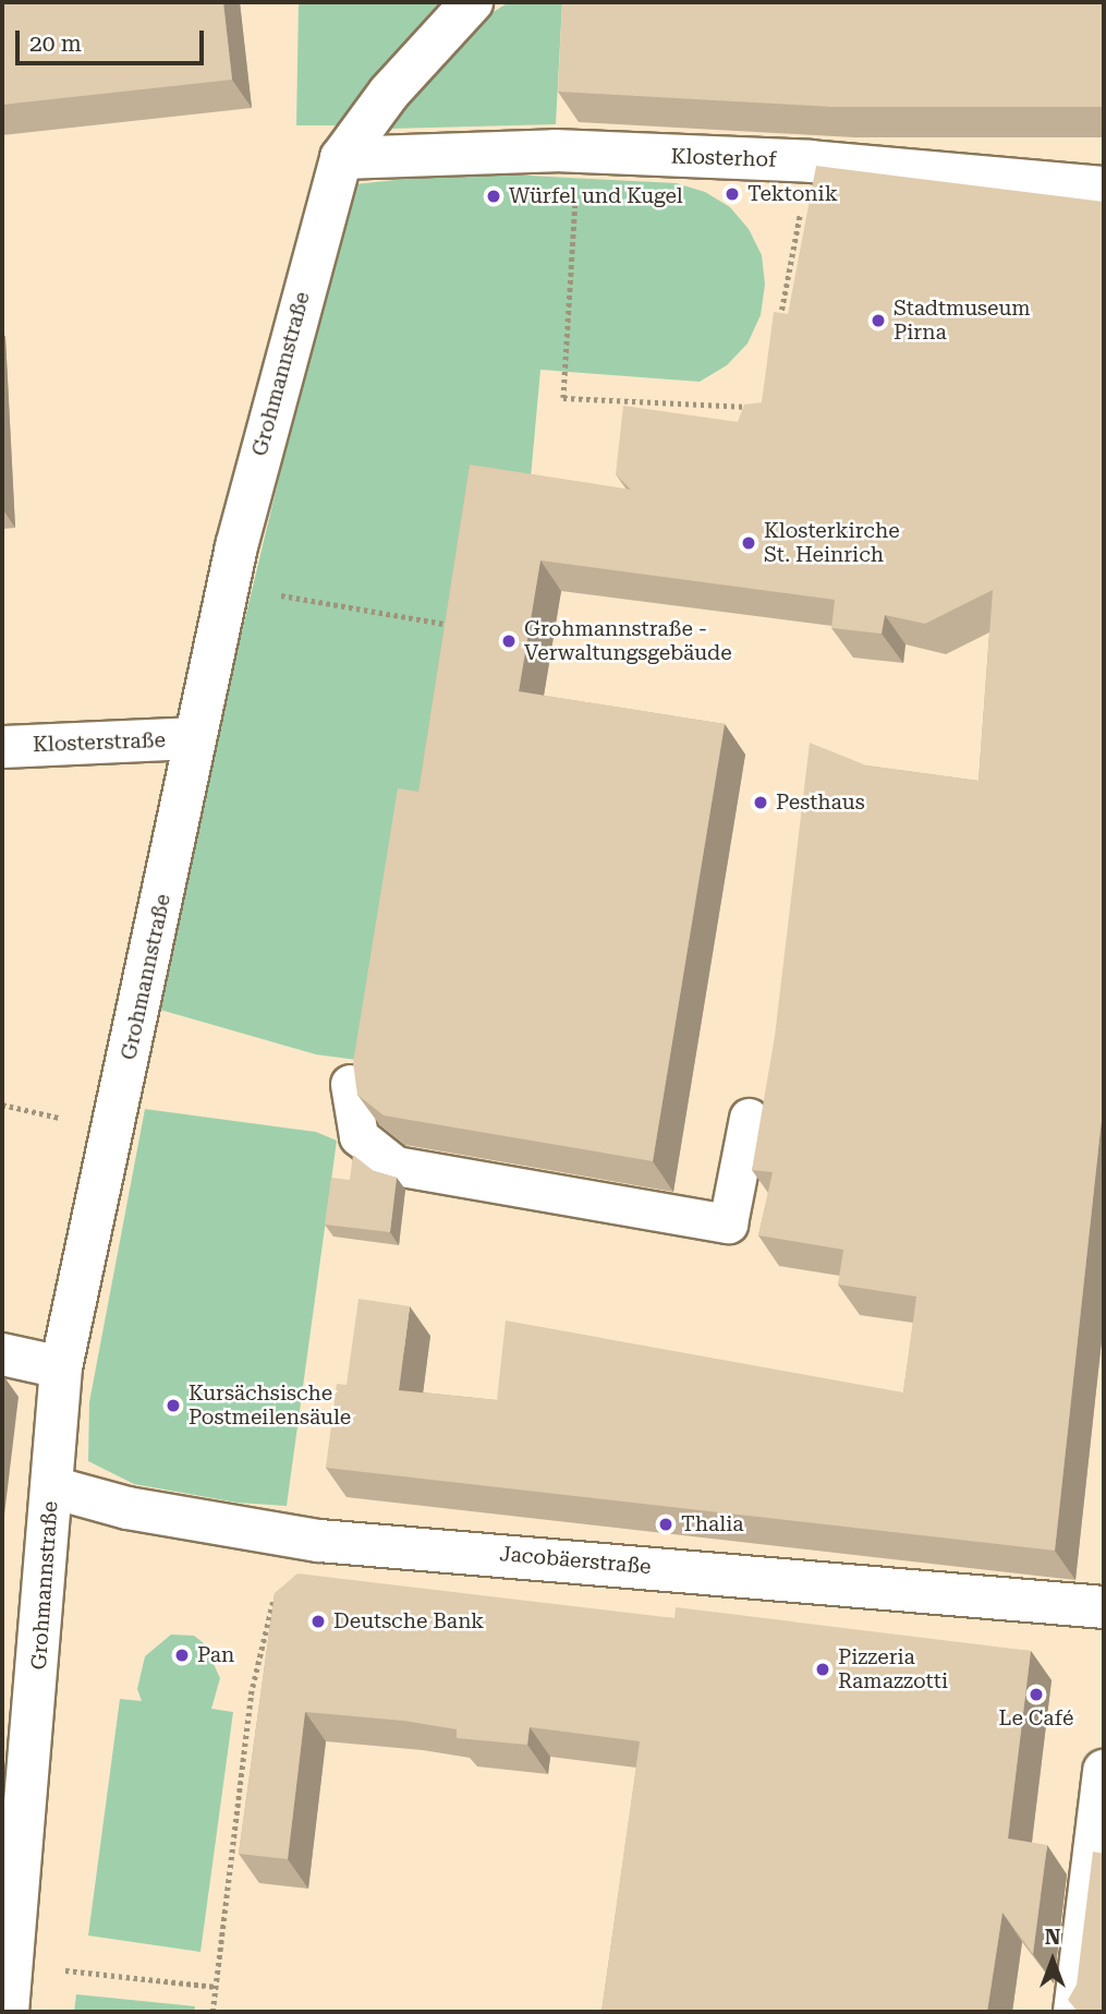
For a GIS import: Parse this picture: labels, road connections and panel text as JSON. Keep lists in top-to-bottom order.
{
  "streets": {
    "street": [
      "Klosterhof",
      "Grohmannstraße",
      "Klosterstraße",
      "Jacobäerstraße"
    ]
  },
  "crossings": [
    ["Klosterhof", "Grohmannstraße"],
    ["Grohmannstraße", "Klosterstraße"],
    ["Grohmannstraße", "Jacobäerstraße"]
  ],
  "places": [
    "Tektonik",
    "Würfel und Kugel",
    "Stadtmuseum Pirna",
    "Klosterkirche St. Heinrich",
    "Grohmannstraße - Verwaltungsgebäude",
    "Pesthaus",
    "Kursächsische Postmeilensäule",
    "Thalia",
    "Deutsche Bank",
    "Pan",
    "Pizzeria Ramazzotti",
    "Le Café"
  ],
  "scale_bar": "20 m",
  "north": "top"
}
